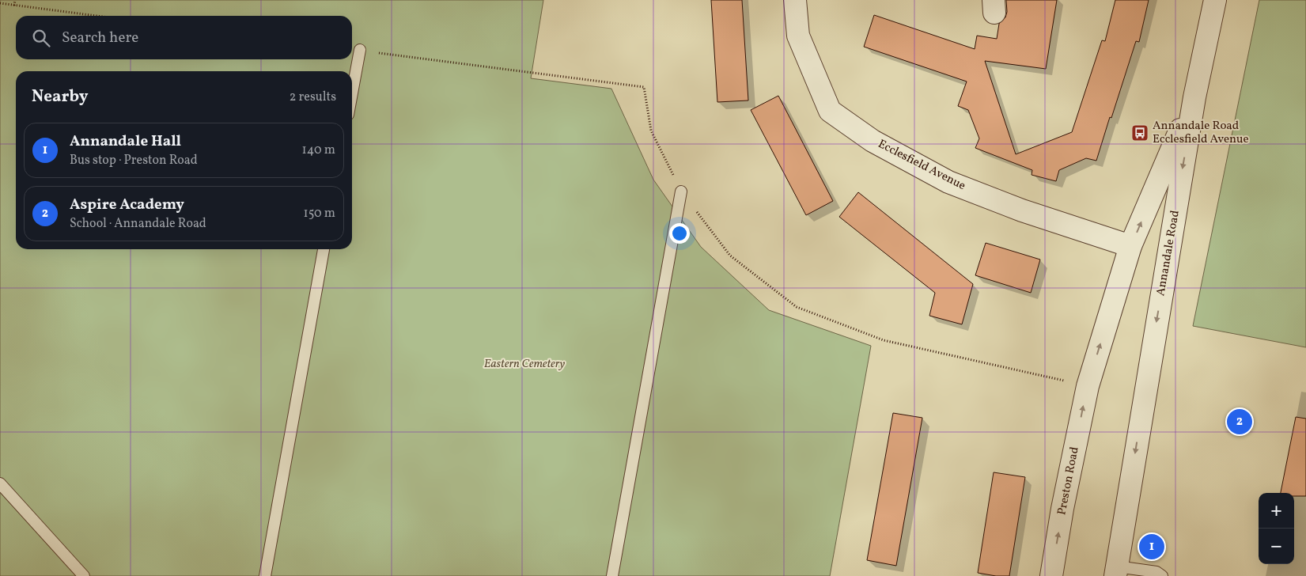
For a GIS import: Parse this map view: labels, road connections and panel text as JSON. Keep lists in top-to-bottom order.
{
  "streets": {
    "street": ["Ecclesfield Avenue", "Annandale Road", "Preston Road"]
  },
  "crossings": [
    ["Ecclesfield Avenue", "Annandale Road"],
    ["Annandale Road", "Preston Road"]
  ],
  "one_way": ["Preston Road"],
  "parks": ["Eastern Cemetery"],
  "places": {
    "bus stop": ["Annandale Road Ecclesfield Avenue"]
  },
  "page": {
    "search": "Search here",
    "heading": ["Nearby", "2 results"],
    "list": [
      {
        "mark": "1",
        "name": "Annandale Hall",
        "note": "Bus stop · Preston Road",
        "value": "140 m"
      },
      {
        "mark": "2",
        "name": "Aspire Academy",
        "note": "School · Annandale Road",
        "value": "150 m"
      }
    ],
    "pins": ["2", "1"],
    "map_buttons": ["+", "−"]
  }
}
